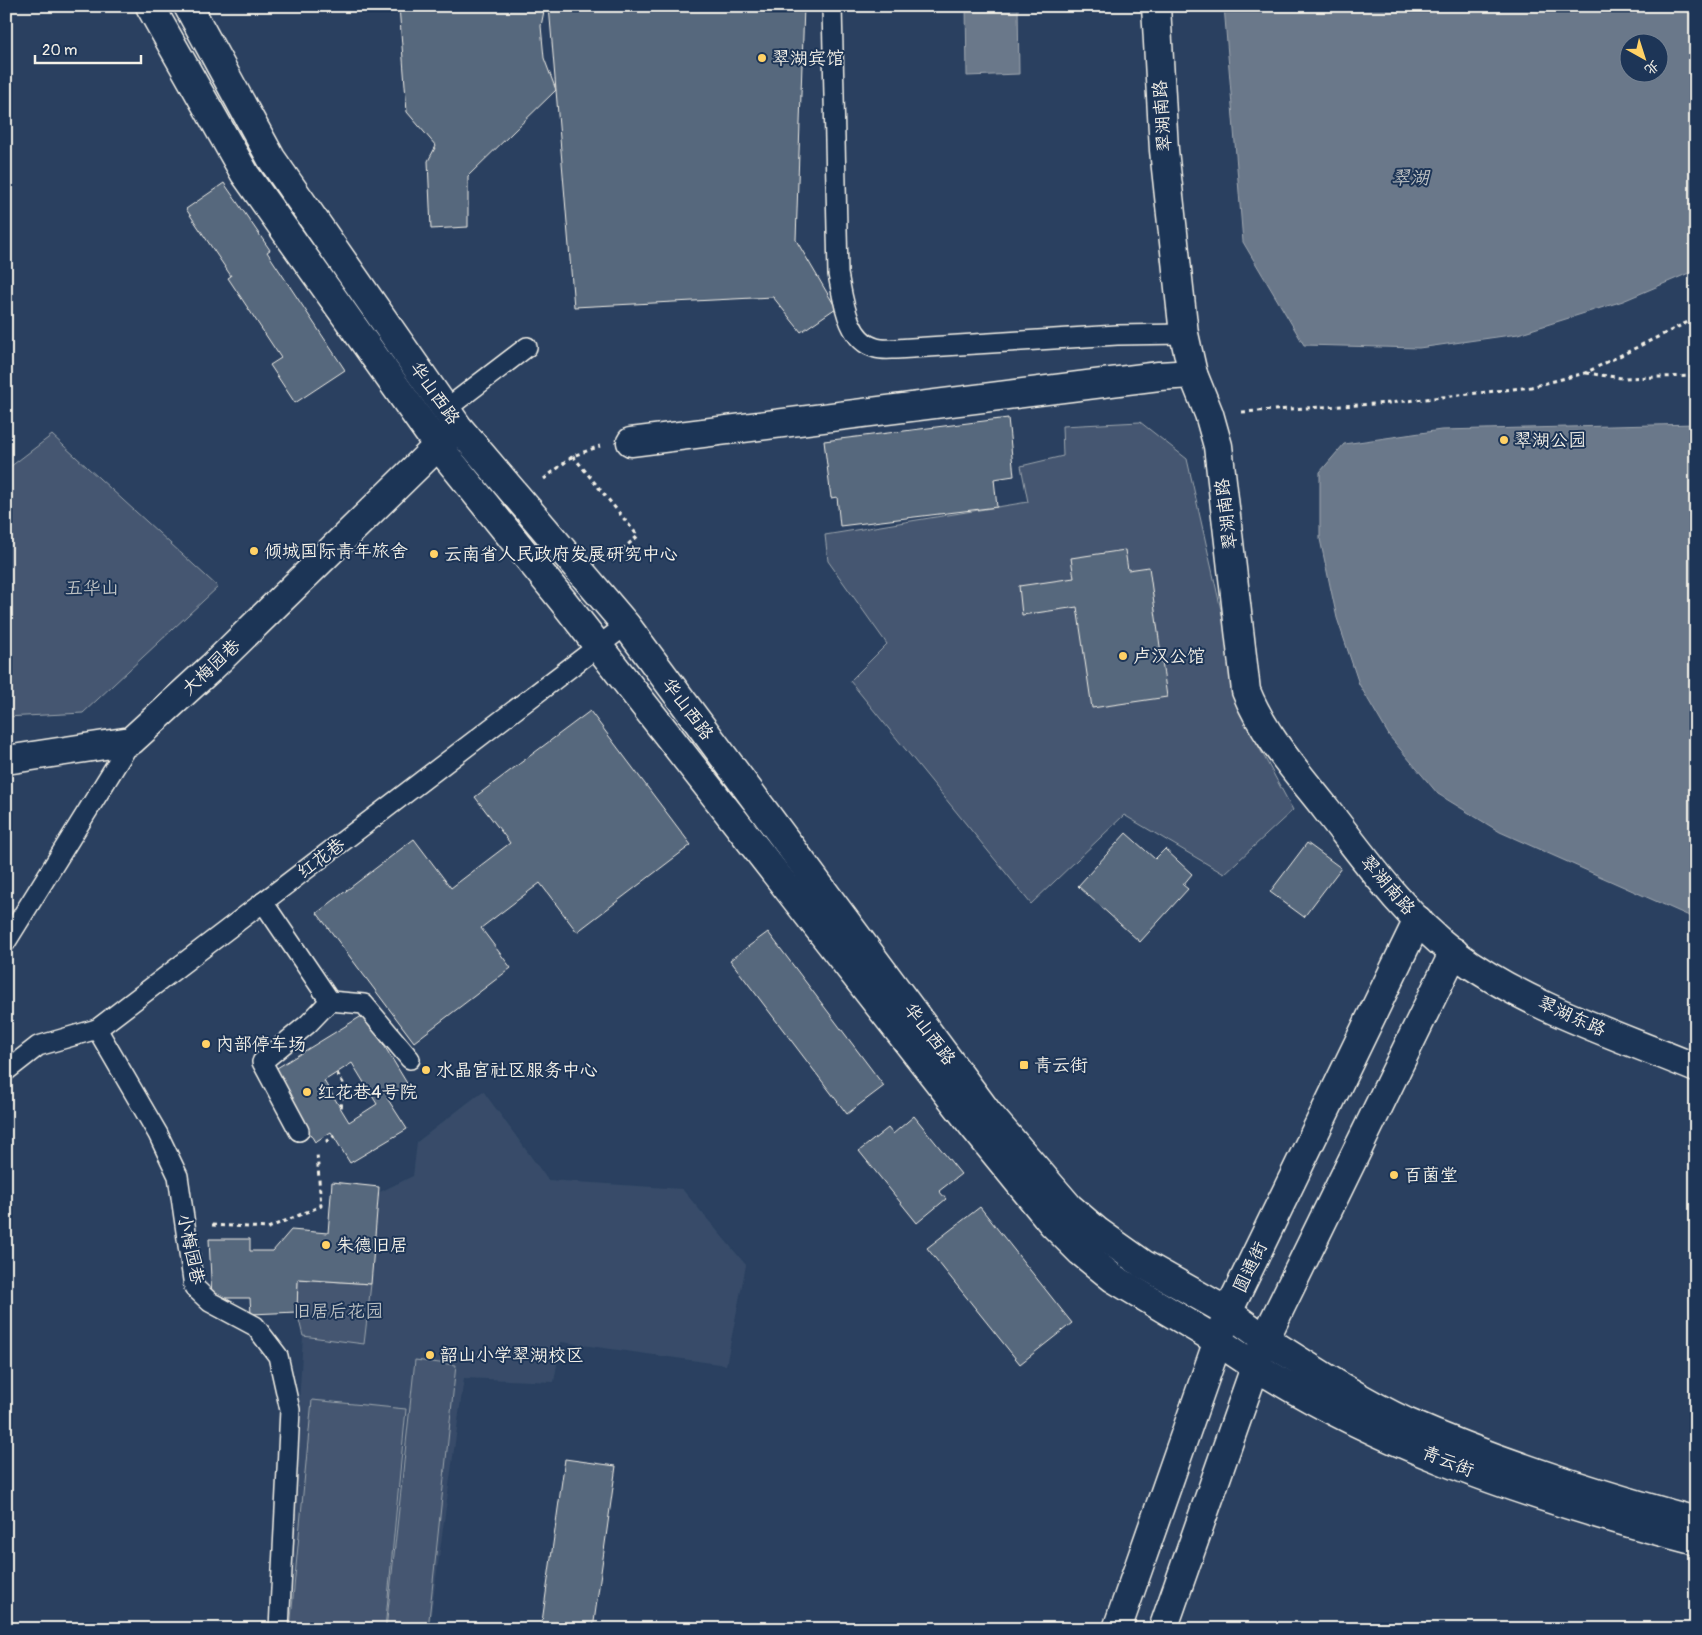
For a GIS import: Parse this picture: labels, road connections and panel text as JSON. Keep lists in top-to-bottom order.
{
  "streets": {
    "main road": [
      "翠湖南路",
      "华山西路",
      "大梅园巷",
      "翠湖东路",
      "圆通街",
      "青云街"
    ],
    "lane": ["红花巷", "小梅园巷"]
  },
  "crossings": [
    ["翠湖南路", "翠湖东路"],
    ["翠湖南路", "圆通街"],
    ["华山西路", "大梅园巷"],
    ["华山西路", "红花巷"],
    ["华山西路", "圆通街"],
    ["华山西路", "青云街"],
    ["红花巷", "小梅园巷"],
    ["圆通街", "青云街"]
  ],
  "water": ["翠湖"],
  "parks": ["五华山", "旧居后花园"],
  "places": {
    "other": [
      "翠湖宾馆",
      "翠湖公园",
      "倾城国际青年旅舍",
      "云南省人民政府发展研究中心",
      "卢汉公馆",
      "内部停车场",
      "水晶宫社区服务中心",
      "红花巷4号院",
      "百菌堂",
      "朱德旧居",
      "韶山小学翠湖校区"
    ],
    "transit": ["青云街"]
  },
  "scale_bar": "20 m",
  "north": "bottom right"
}
